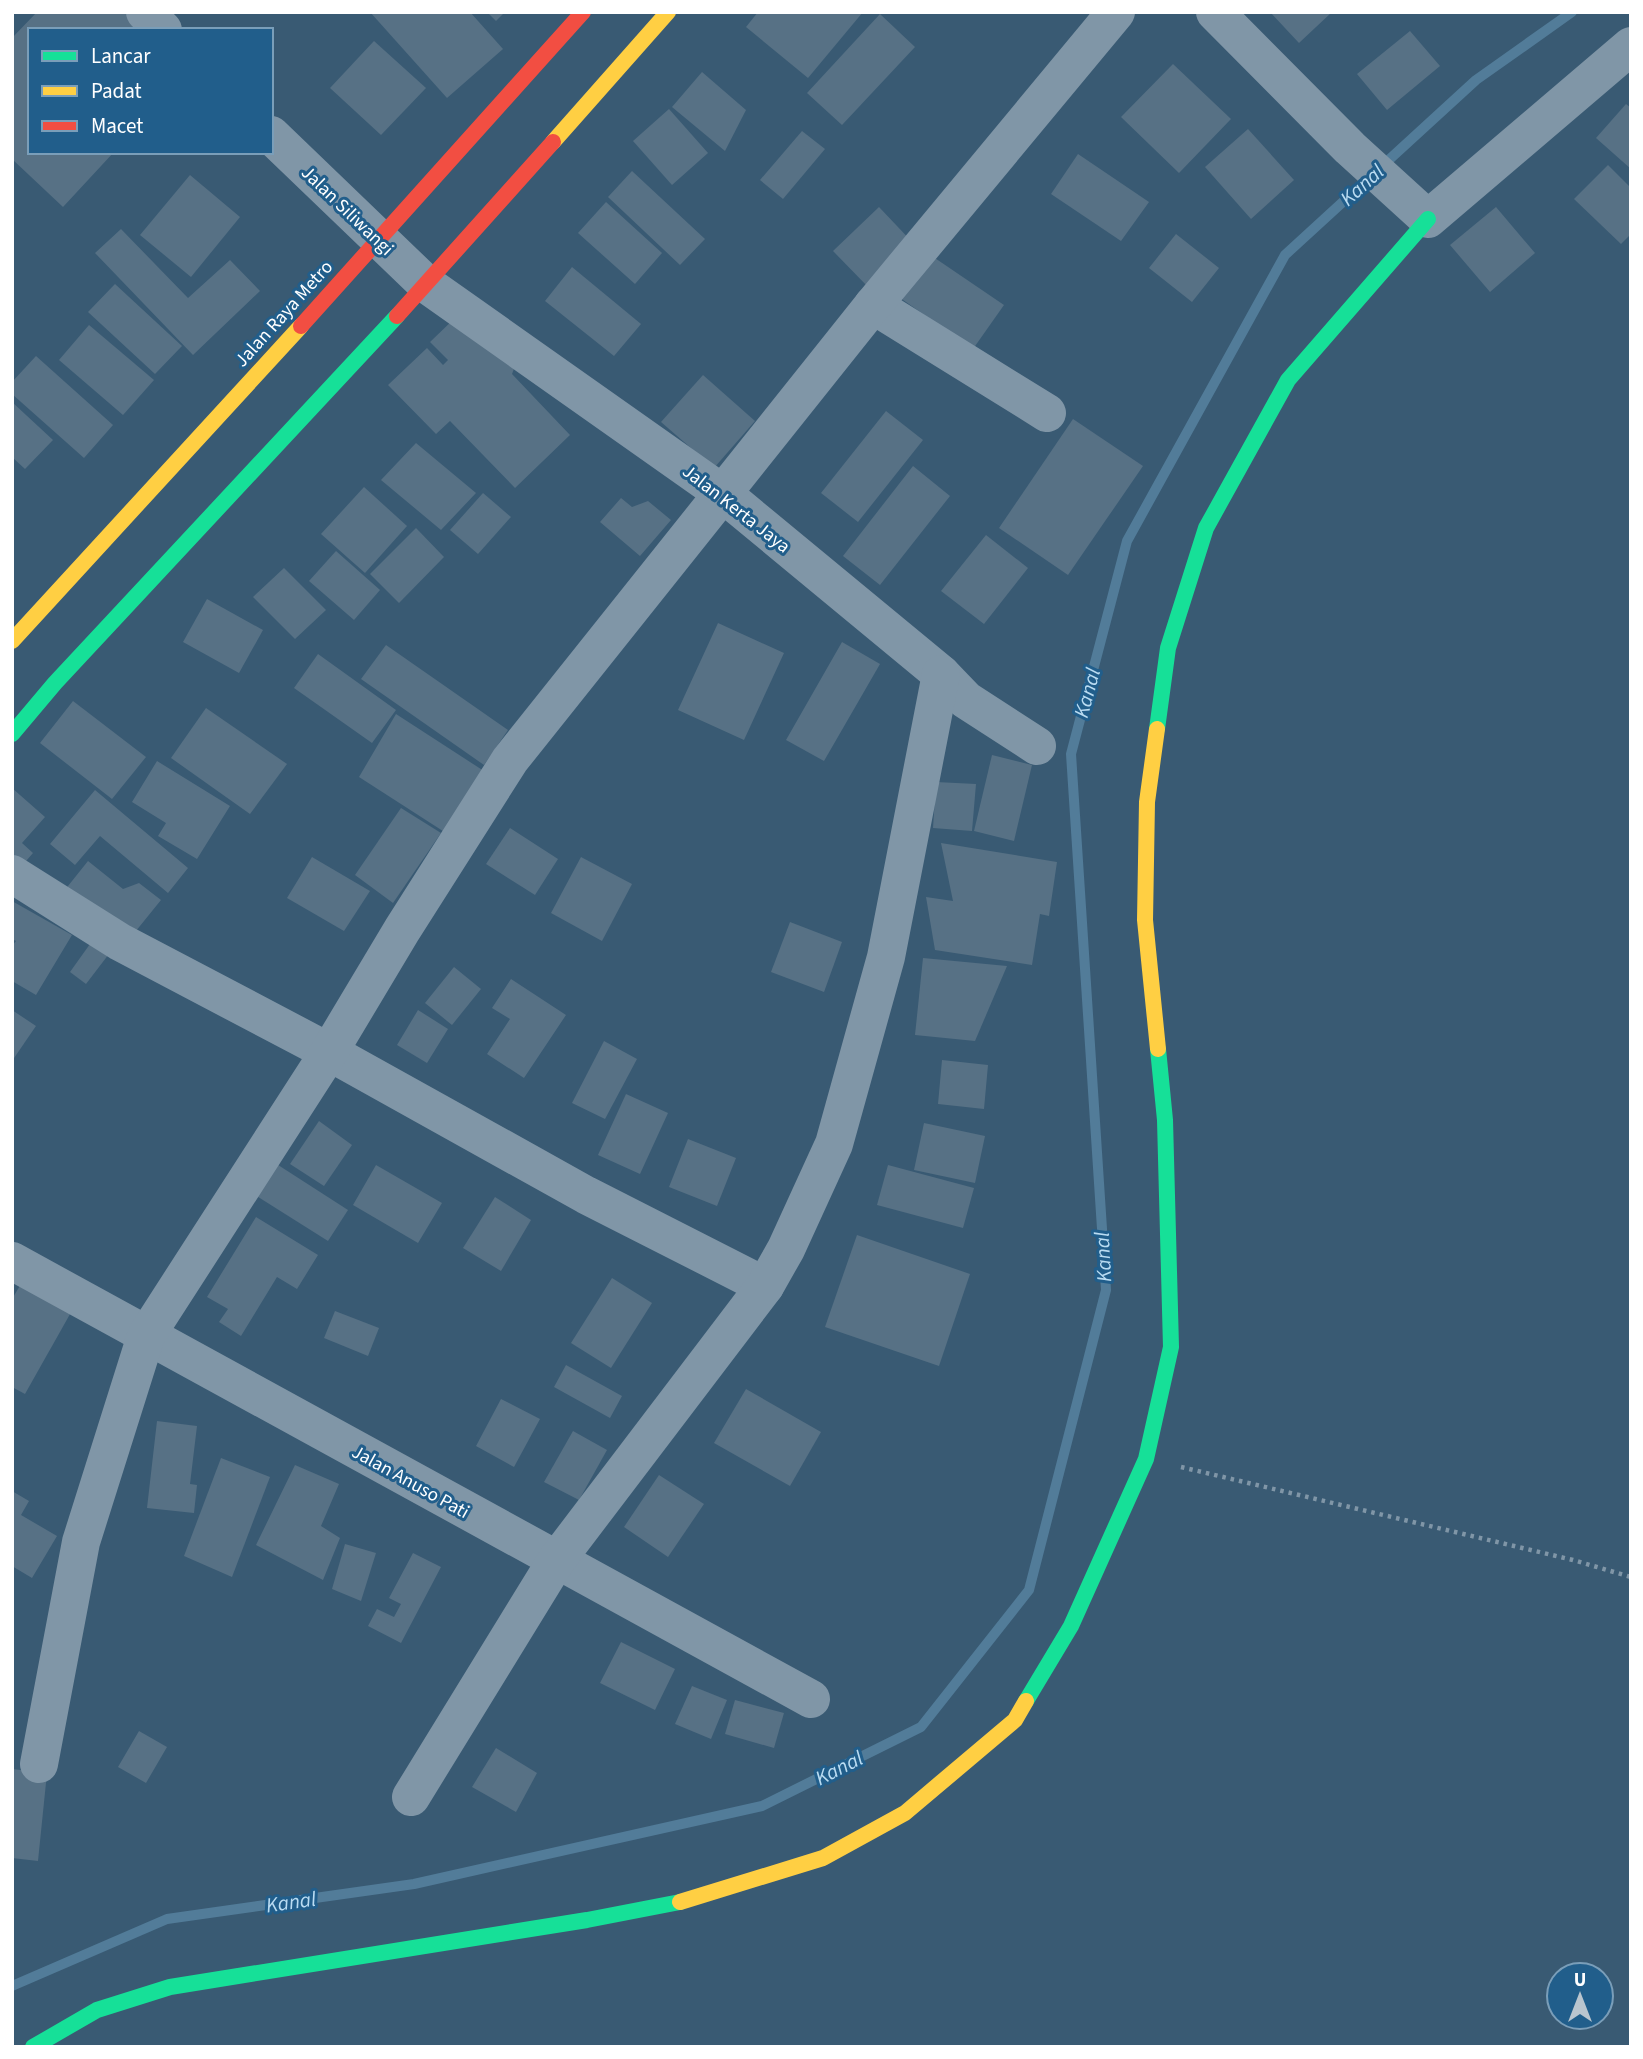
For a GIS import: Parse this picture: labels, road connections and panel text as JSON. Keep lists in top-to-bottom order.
{
  "streets": {
    "main road": ["Jalan Raya Metro"],
    "street": ["Jalan Siliwangi", "Jalan Kerta Jaya", "Jalan Anuso Pati"]
  },
  "crossings": [
    ["Jalan Siliwangi", "Jalan Raya Metro"],
    ["Jalan Siliwangi", "Jalan Kerta Jaya"]
  ],
  "water": ["Kanal"],
  "legend": ["Lancar", "Padat", "Macet"],
  "north": "top"
}
